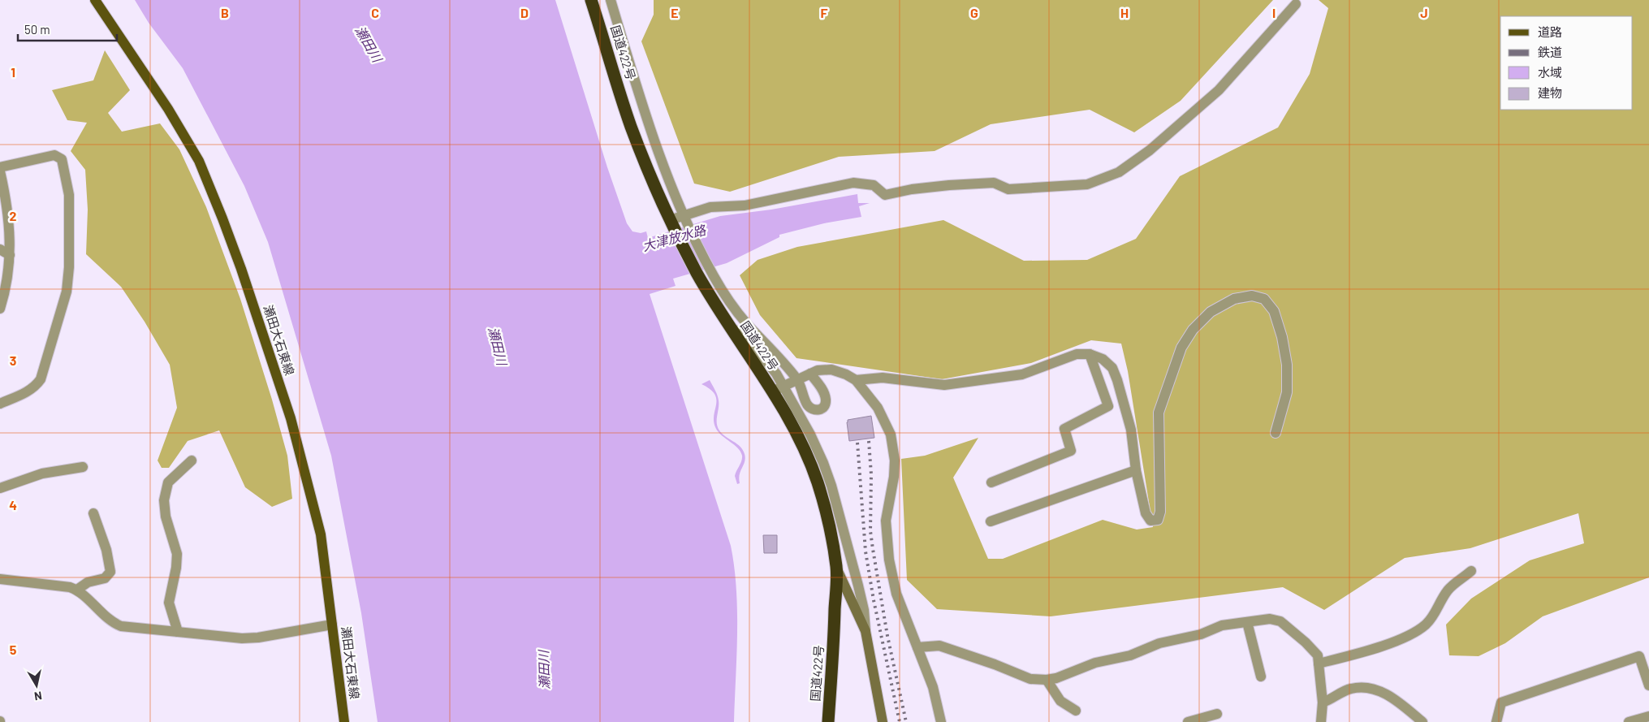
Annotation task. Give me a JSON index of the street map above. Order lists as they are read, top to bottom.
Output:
{
  "streets": {
    "highway": ["国道422号"],
    "main road": ["瀬田大石東線"]
  },
  "water": ["瀬田川", "大津放水路"],
  "legend": [
    "道路",
    "鉄道",
    "水域",
    "建物"
  ],
  "scale_bar": "50 m",
  "north": "bottom",
  "grid": {
    "columns": [
      "B",
      "C",
      "D",
      "E",
      "F",
      "G",
      "H",
      "I",
      "J"
    ],
    "rows": [
      "1",
      "2",
      "3",
      "4",
      "5"
    ]
  }
}
